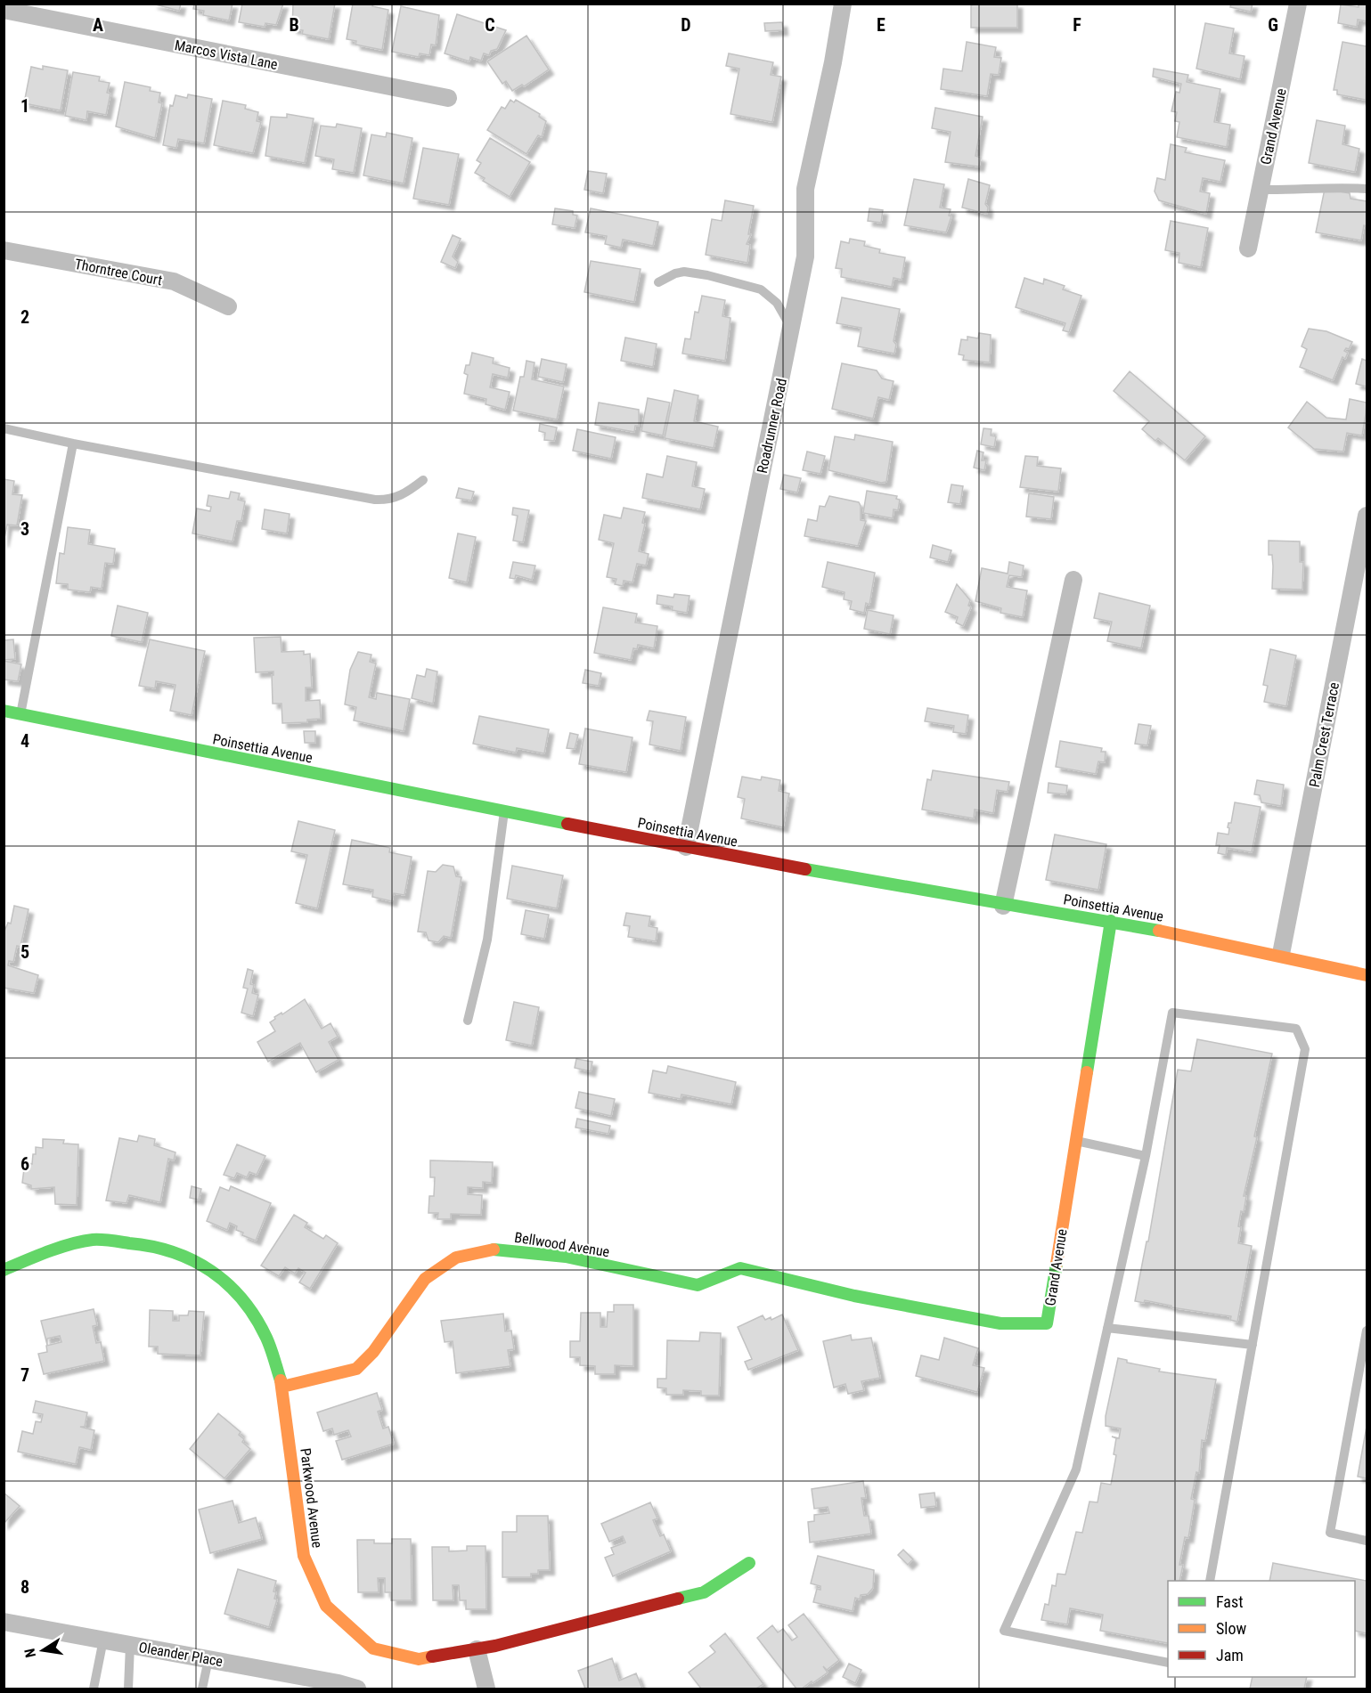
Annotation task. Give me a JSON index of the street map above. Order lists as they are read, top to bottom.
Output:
{
  "streets": {
    "street": [
      "Marcos Vista Lane",
      "Grand Avenue",
      "Thorntree Court",
      "Roadrunner Road",
      "Palm Crest Terrace",
      "Poinsettia Avenue",
      "Bellwood Avenue",
      "Parkwood Avenue",
      "Oleander Place"
    ]
  },
  "crossings": [
    ["Grand Avenue", "Poinsettia Avenue"],
    ["Grand Avenue", "Bellwood Avenue"],
    ["Roadrunner Road", "Poinsettia Avenue"],
    ["Palm Crest Terrace", "Poinsettia Avenue"],
    ["Bellwood Avenue", "Parkwood Avenue"]
  ],
  "legend": ["Fast", "Slow", "Jam"],
  "north": "left",
  "grid": {
    "columns": [
      "A",
      "B",
      "C",
      "D",
      "E",
      "F",
      "G"
    ],
    "rows": [
      "1",
      "2",
      "3",
      "4",
      "5",
      "6",
      "7",
      "8"
    ]
  }
}
